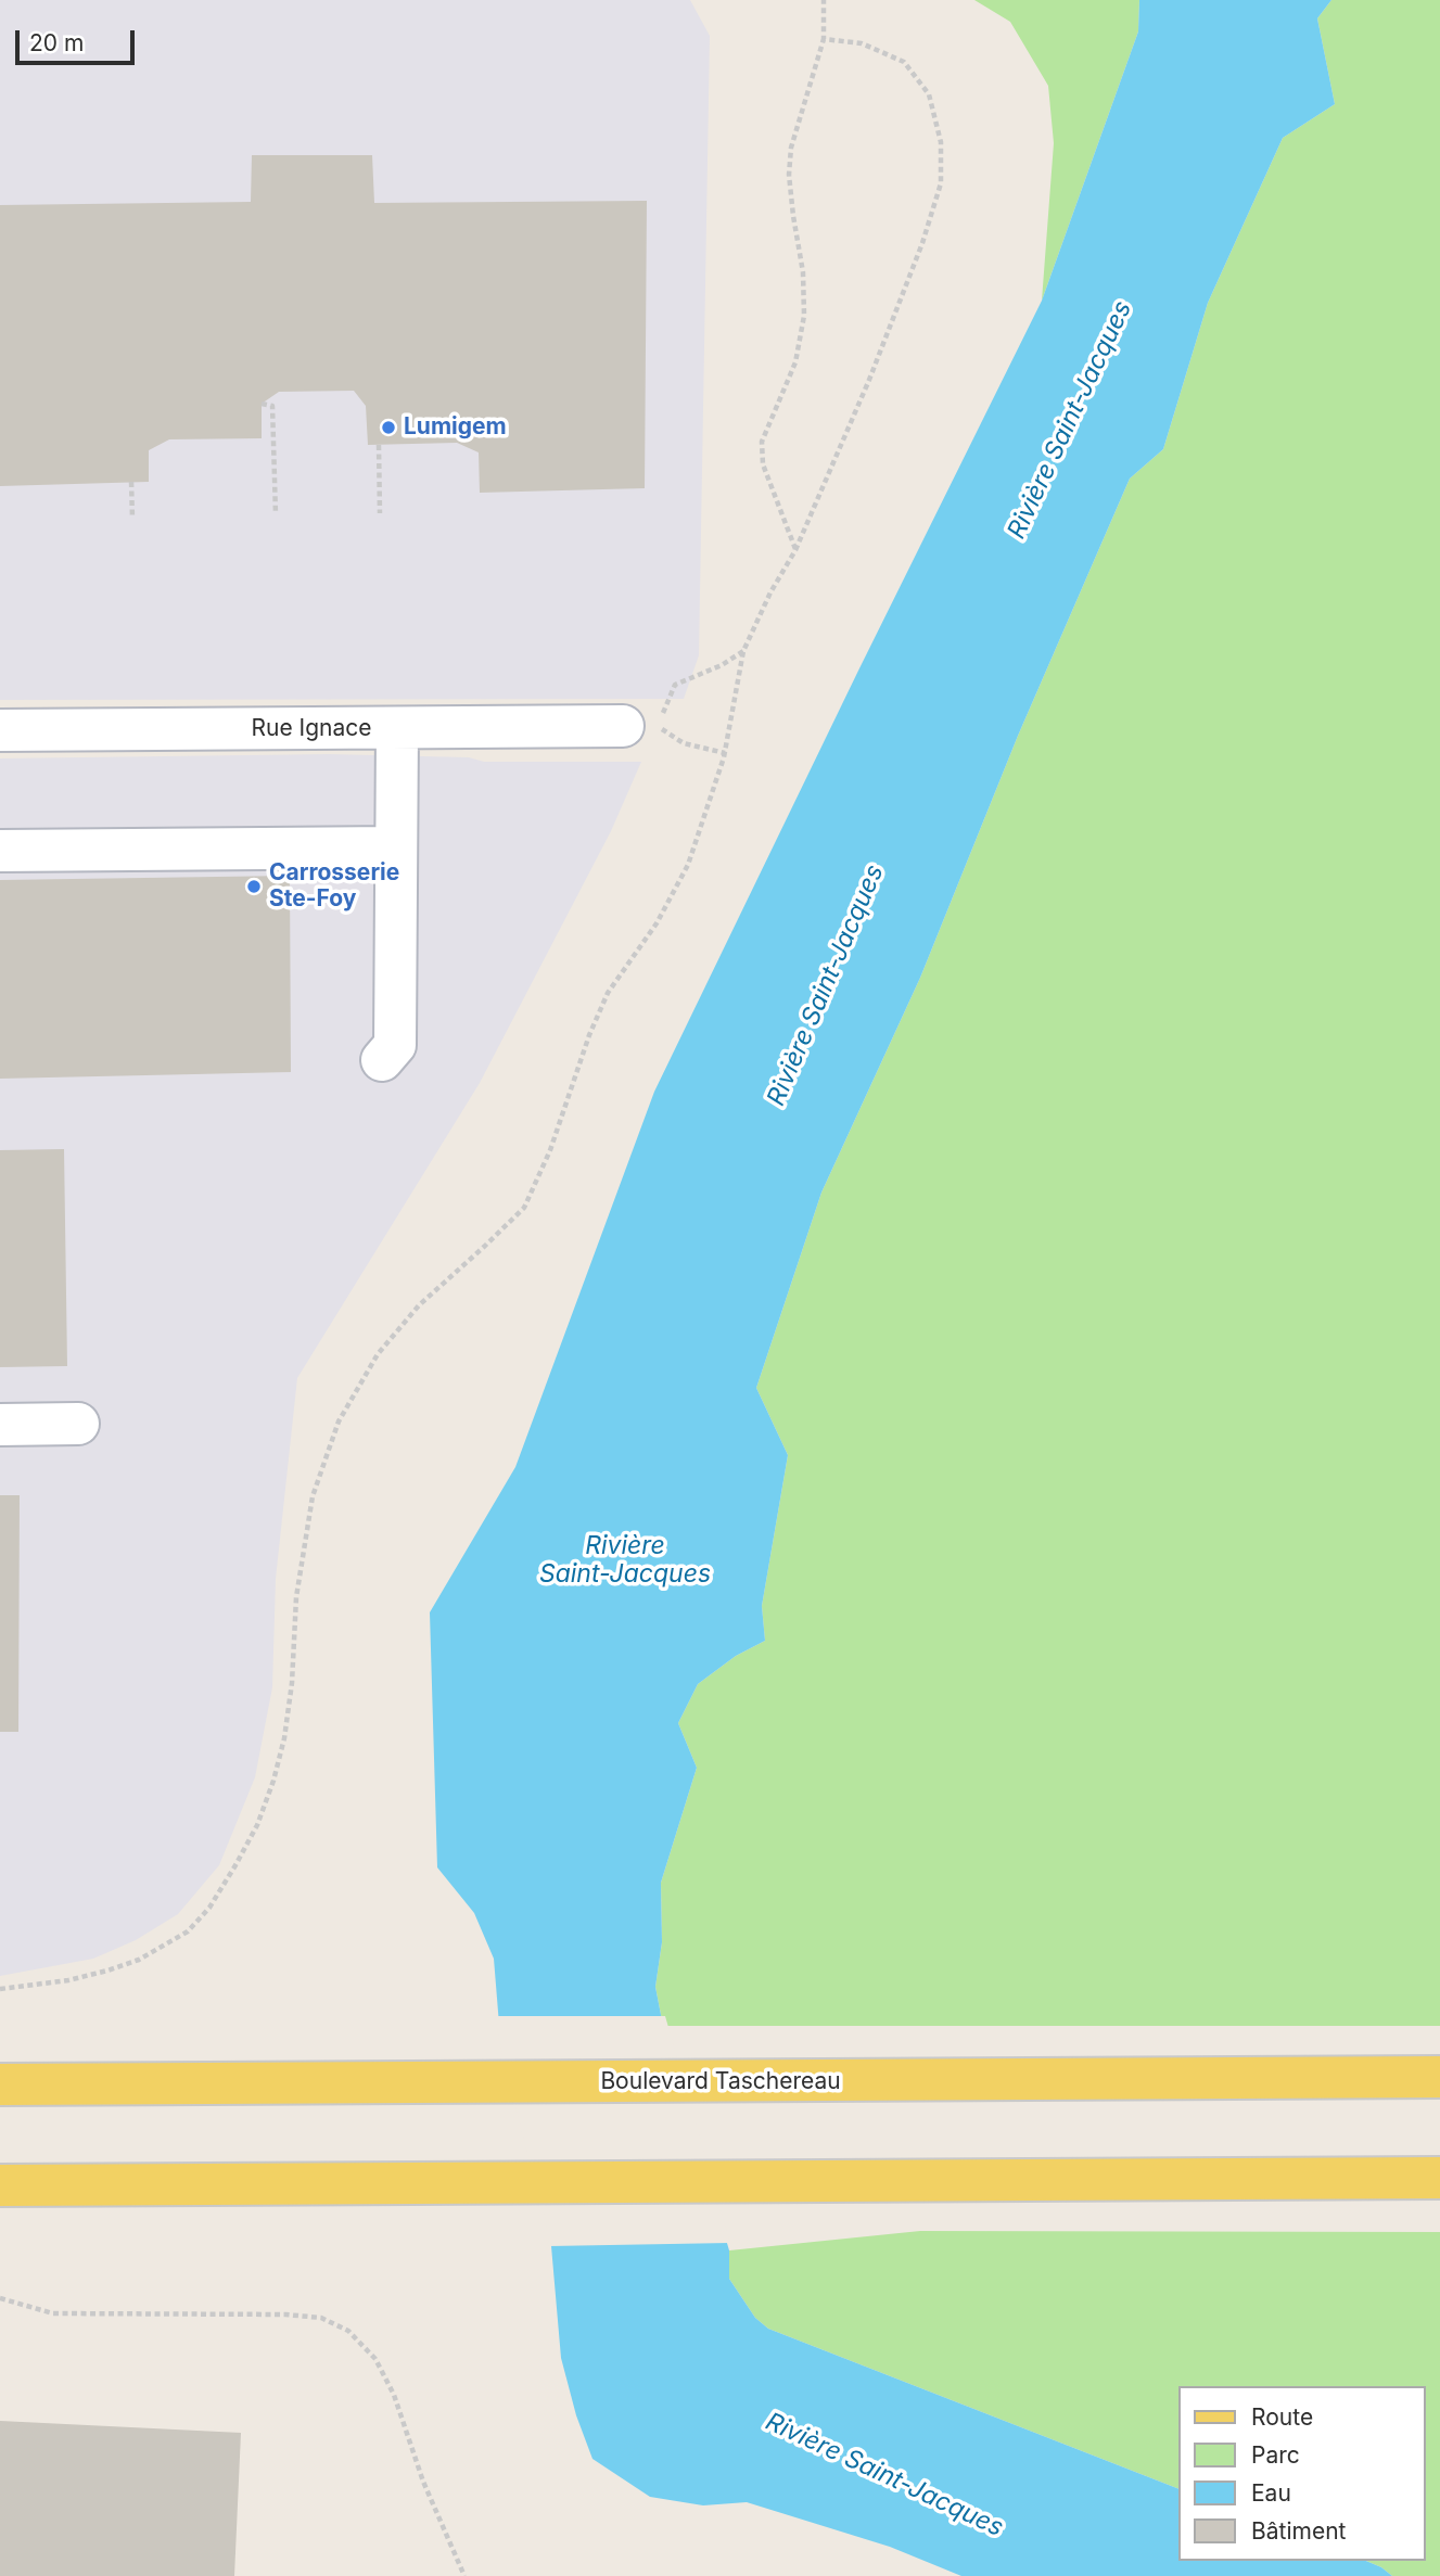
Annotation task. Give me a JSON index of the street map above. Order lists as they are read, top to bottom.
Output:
{
  "streets": {
    "main road": ["Boulevard Taschereau"],
    "street": ["Rue Ignace"]
  },
  "water": ["Rivière Saint-Jacques"],
  "places": ["Lumigem", "Carrosserie Ste-Foy"],
  "legend": [
    "Route",
    "Parc",
    "Eau",
    "Bâtiment"
  ],
  "scale_bar": "20 m"
}
